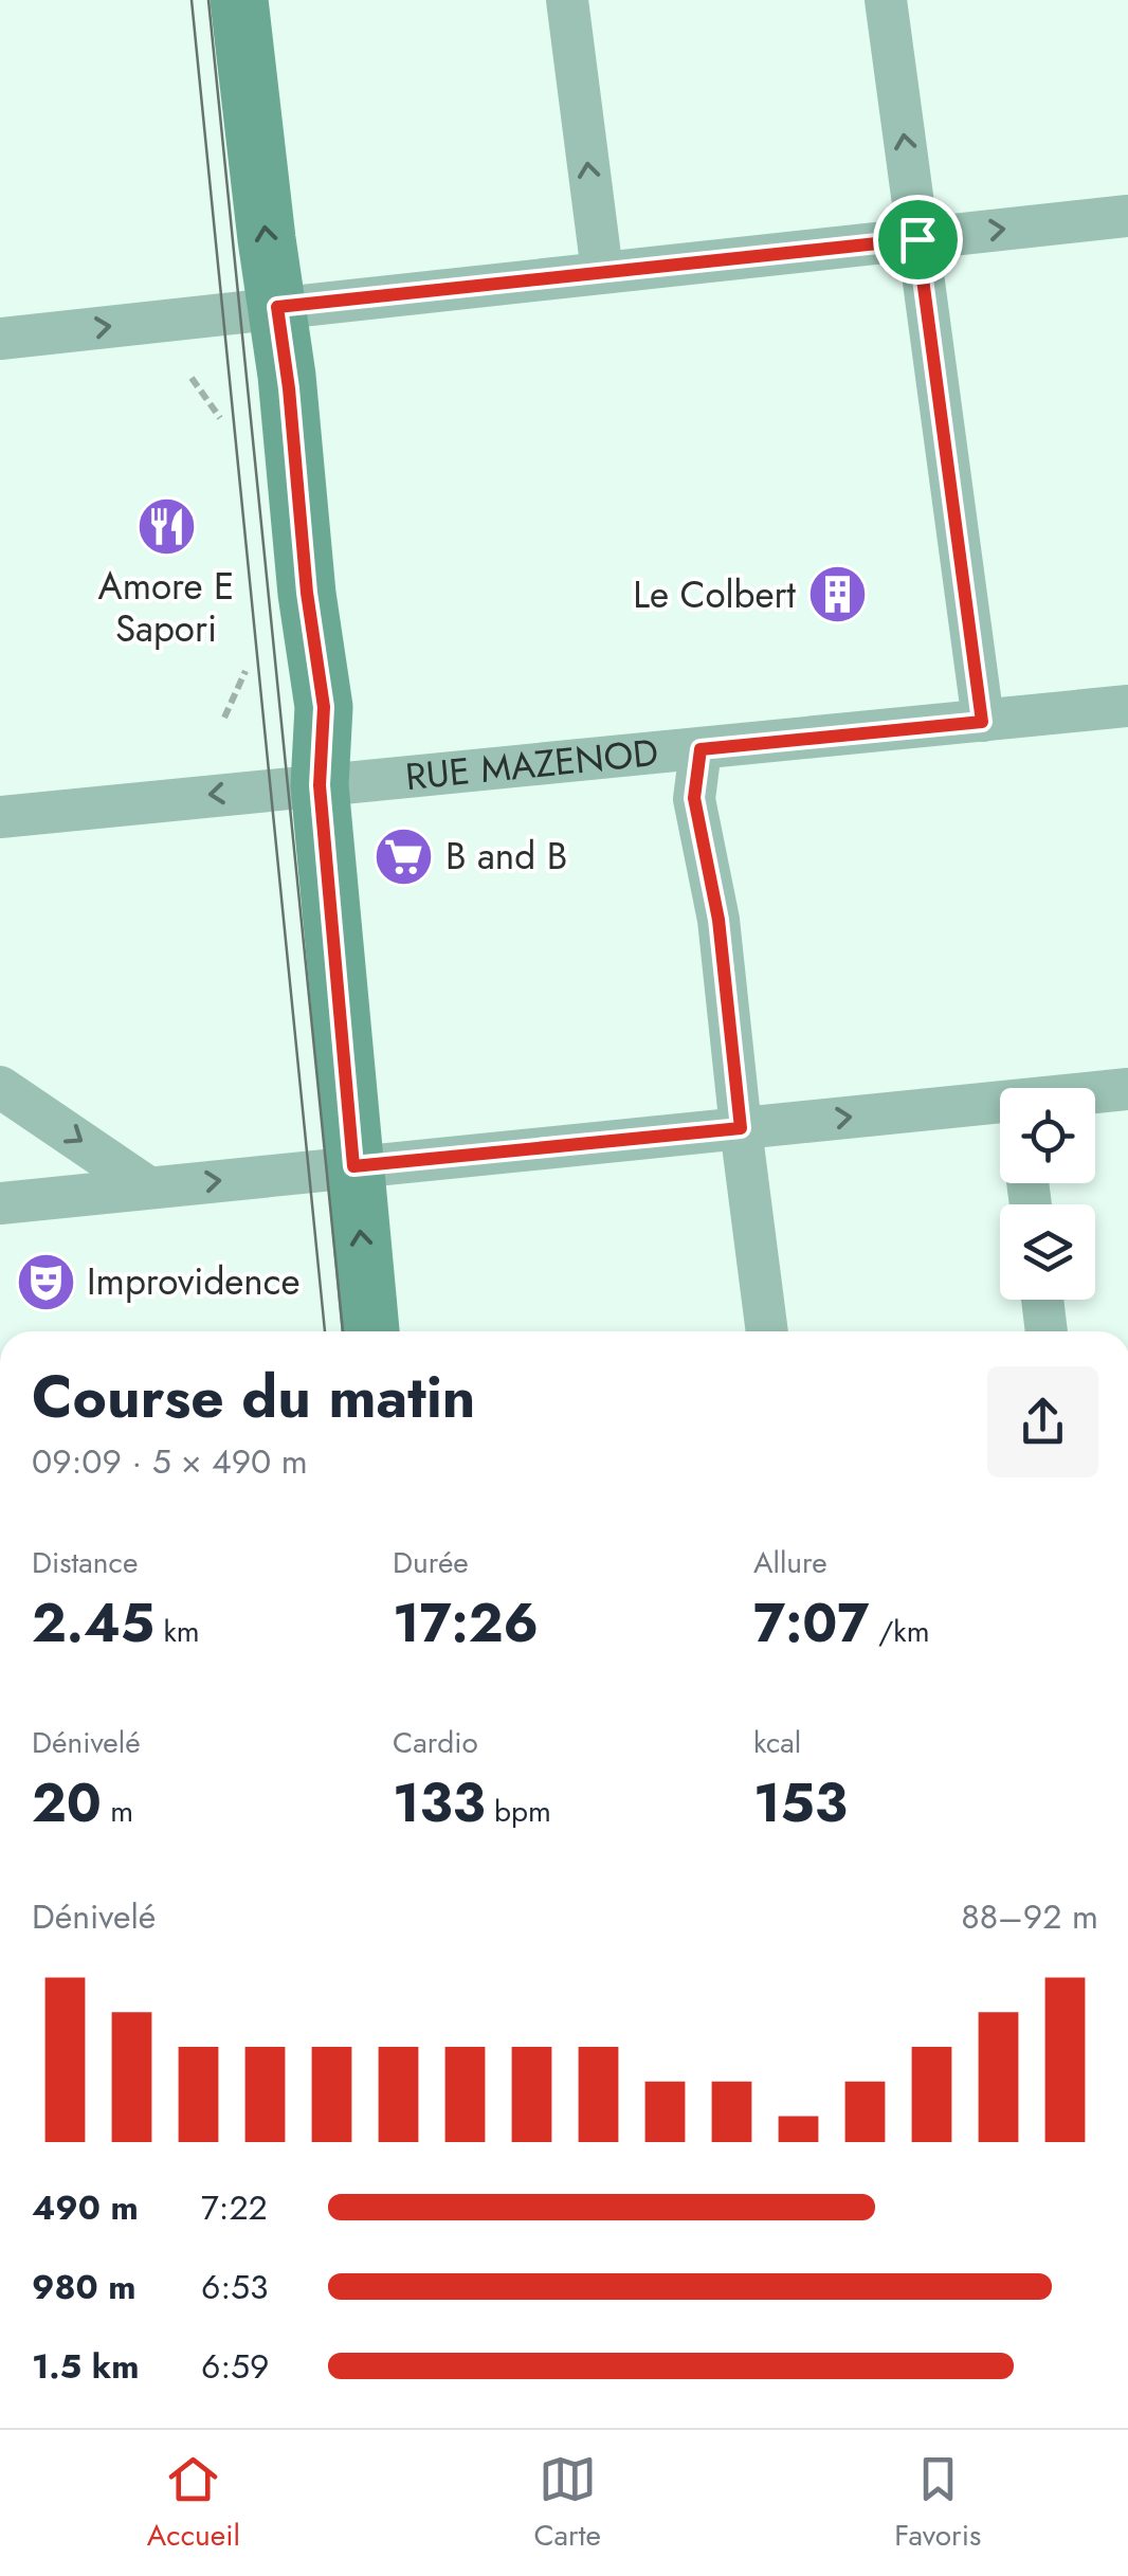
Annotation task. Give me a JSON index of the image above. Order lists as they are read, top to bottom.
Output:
{
  "streets": {
    "street": ["RUE MAZENOD"]
  },
  "places": {
    "restaurant": ["Amore E Sapori"],
    "building": ["Le Colbert"],
    "supermarket": ["B and B"],
    "theatre": ["Improvidence"]
  },
  "page": {
    "heading": ["Course du matin", "09:09 · 5 × 490 m"],
    "stats": [
      ["Distance", "2.45 km"],
      ["Durée", "17:26"],
      ["Allure", "7:07 /km"],
      ["Dénivelé", "20 m"],
      ["Cardio", "133 bpm"],
      ["kcal", "153"]
    ],
    "chart": ["Dénivelé", "88–92 m"],
    "list": [
      {
        "name": "490 m",
        "note": "7:22"
      },
      {
        "name": "980 m",
        "note": "6:53"
      },
      {
        "name": "1.5 km",
        "note": "6:59"
      }
    ],
    "tabs": ["Accueil", "Carte", "Favoris"]
  }
}
